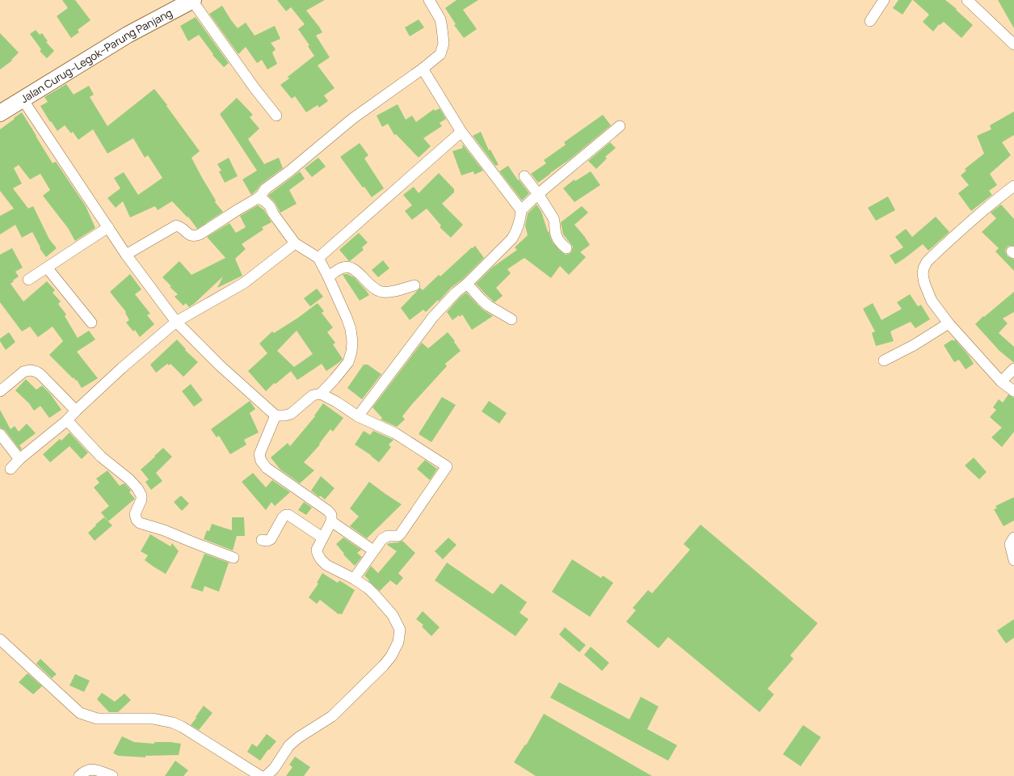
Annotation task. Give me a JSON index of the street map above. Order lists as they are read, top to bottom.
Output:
{
  "streets": {
    "main road": ["Jalan Curug–Legok–Parung Panjang"]
  }
}
